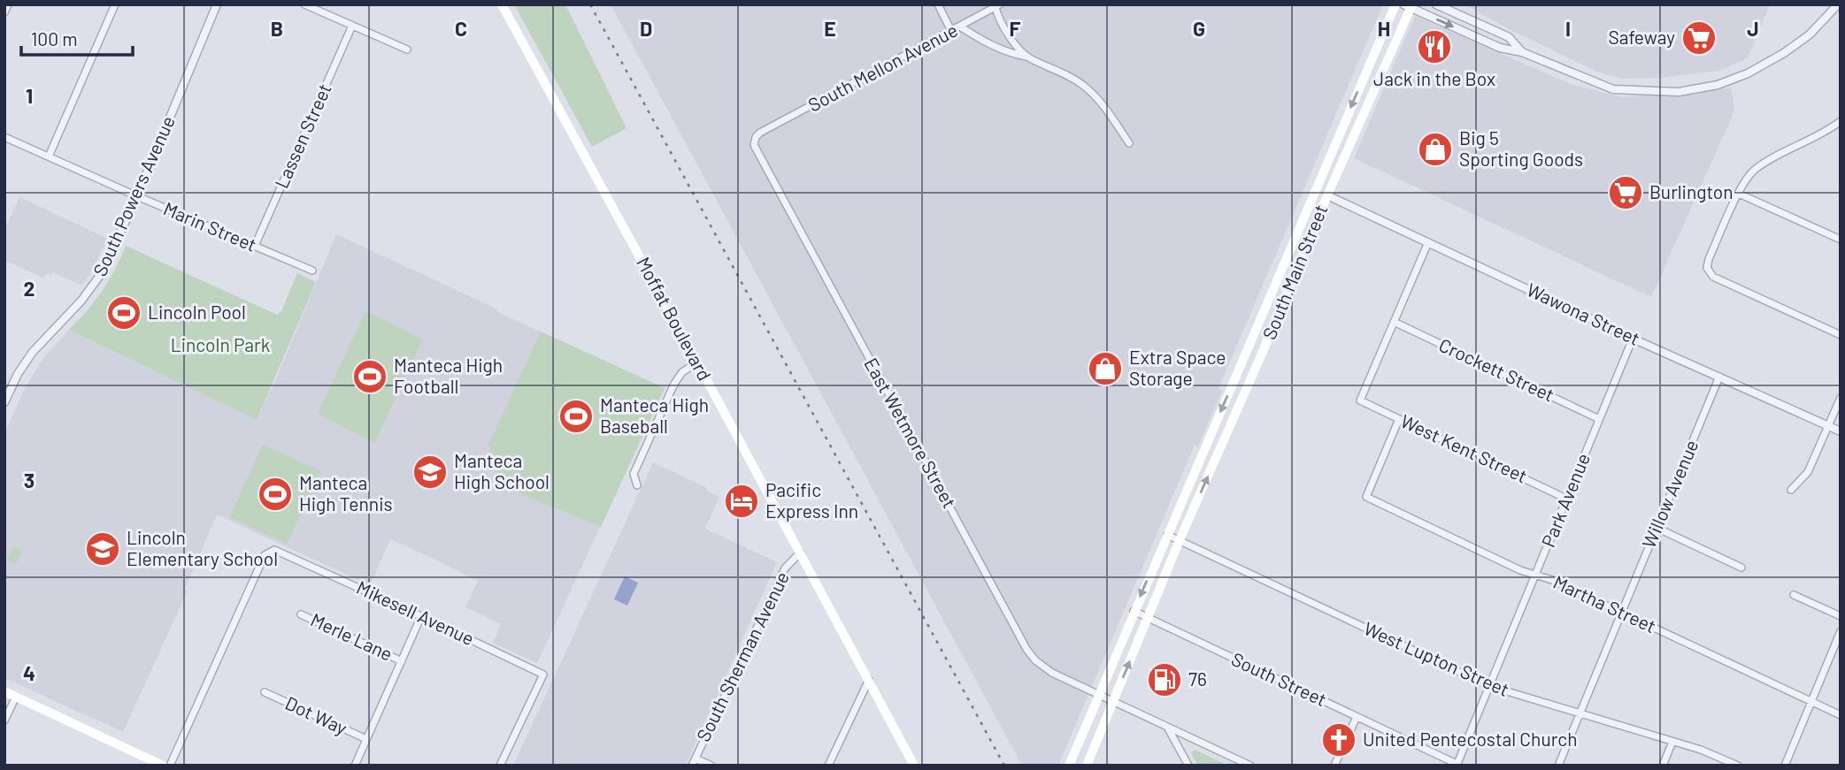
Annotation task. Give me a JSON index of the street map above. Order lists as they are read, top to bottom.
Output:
{
  "streets": {
    "main road": ["South Main Street", "Moffat Boulevard"],
    "street": [
      "South Mellon Avenue",
      "Lassen Street",
      "South Powers Avenue",
      "Marin Street",
      "Wawona Street",
      "Crockett Street",
      "East Wetmore Street",
      "West Kent Street",
      "Willow Avenue",
      "Park Avenue",
      "Martha Street",
      "Mikesell Avenue",
      "Merle Lane",
      "South Sherman Avenue",
      "West Lupton Street",
      "South Street",
      "Dot Way"
    ]
  },
  "crossings": [
    ["South Mellon Avenue", "East Wetmore Street"],
    ["Lassen Street", "Marin Street"],
    ["South Powers Avenue", "Marin Street"],
    ["South Main Street", "Wawona Street"],
    ["South Main Street", "East Wetmore Street"],
    ["South Main Street", "West Lupton Street"],
    ["South Main Street", "South Street"],
    ["Wawona Street", "Willow Avenue"],
    ["Wawona Street", "Park Avenue"],
    ["Moffat Boulevard", "South Sherman Avenue"],
    ["Crockett Street", "West Kent Street"],
    ["Crockett Street", "Park Avenue"],
    ["West Kent Street", "Park Avenue"],
    ["West Kent Street", "Martha Street"],
    ["Willow Avenue", "Martha Street"],
    ["Willow Avenue", "West Lupton Street"],
    ["Park Avenue", "Martha Street"],
    ["Park Avenue", "West Lupton Street"],
    ["Park Avenue", "South Street"]
  ],
  "parks": ["Lincoln Park"],
  "places": {
    "supermarket": ["Safeway", "Burlington"],
    "restaurant": ["Jack in the Box"],
    "shop": ["Big 5 Sporting Goods", "Extra Space Storage"],
    "sports": [
      "Lincoln Pool",
      "Manteca High Football",
      "Manteca High Baseball",
      "Manteca High Tennis"
    ],
    "school or university": ["Manteca High School", "Lincoln Elementary School"],
    "hotel": ["Pacific Express Inn"],
    "fuel station": ["76"],
    "church": ["United Pentecostal Church"]
  },
  "scale_bar": "100 m",
  "grid": {
    "columns": [
      "B",
      "C",
      "D",
      "E",
      "F",
      "G",
      "H",
      "I",
      "J"
    ],
    "rows": [
      "1",
      "2",
      "3",
      "4"
    ]
  }
}
